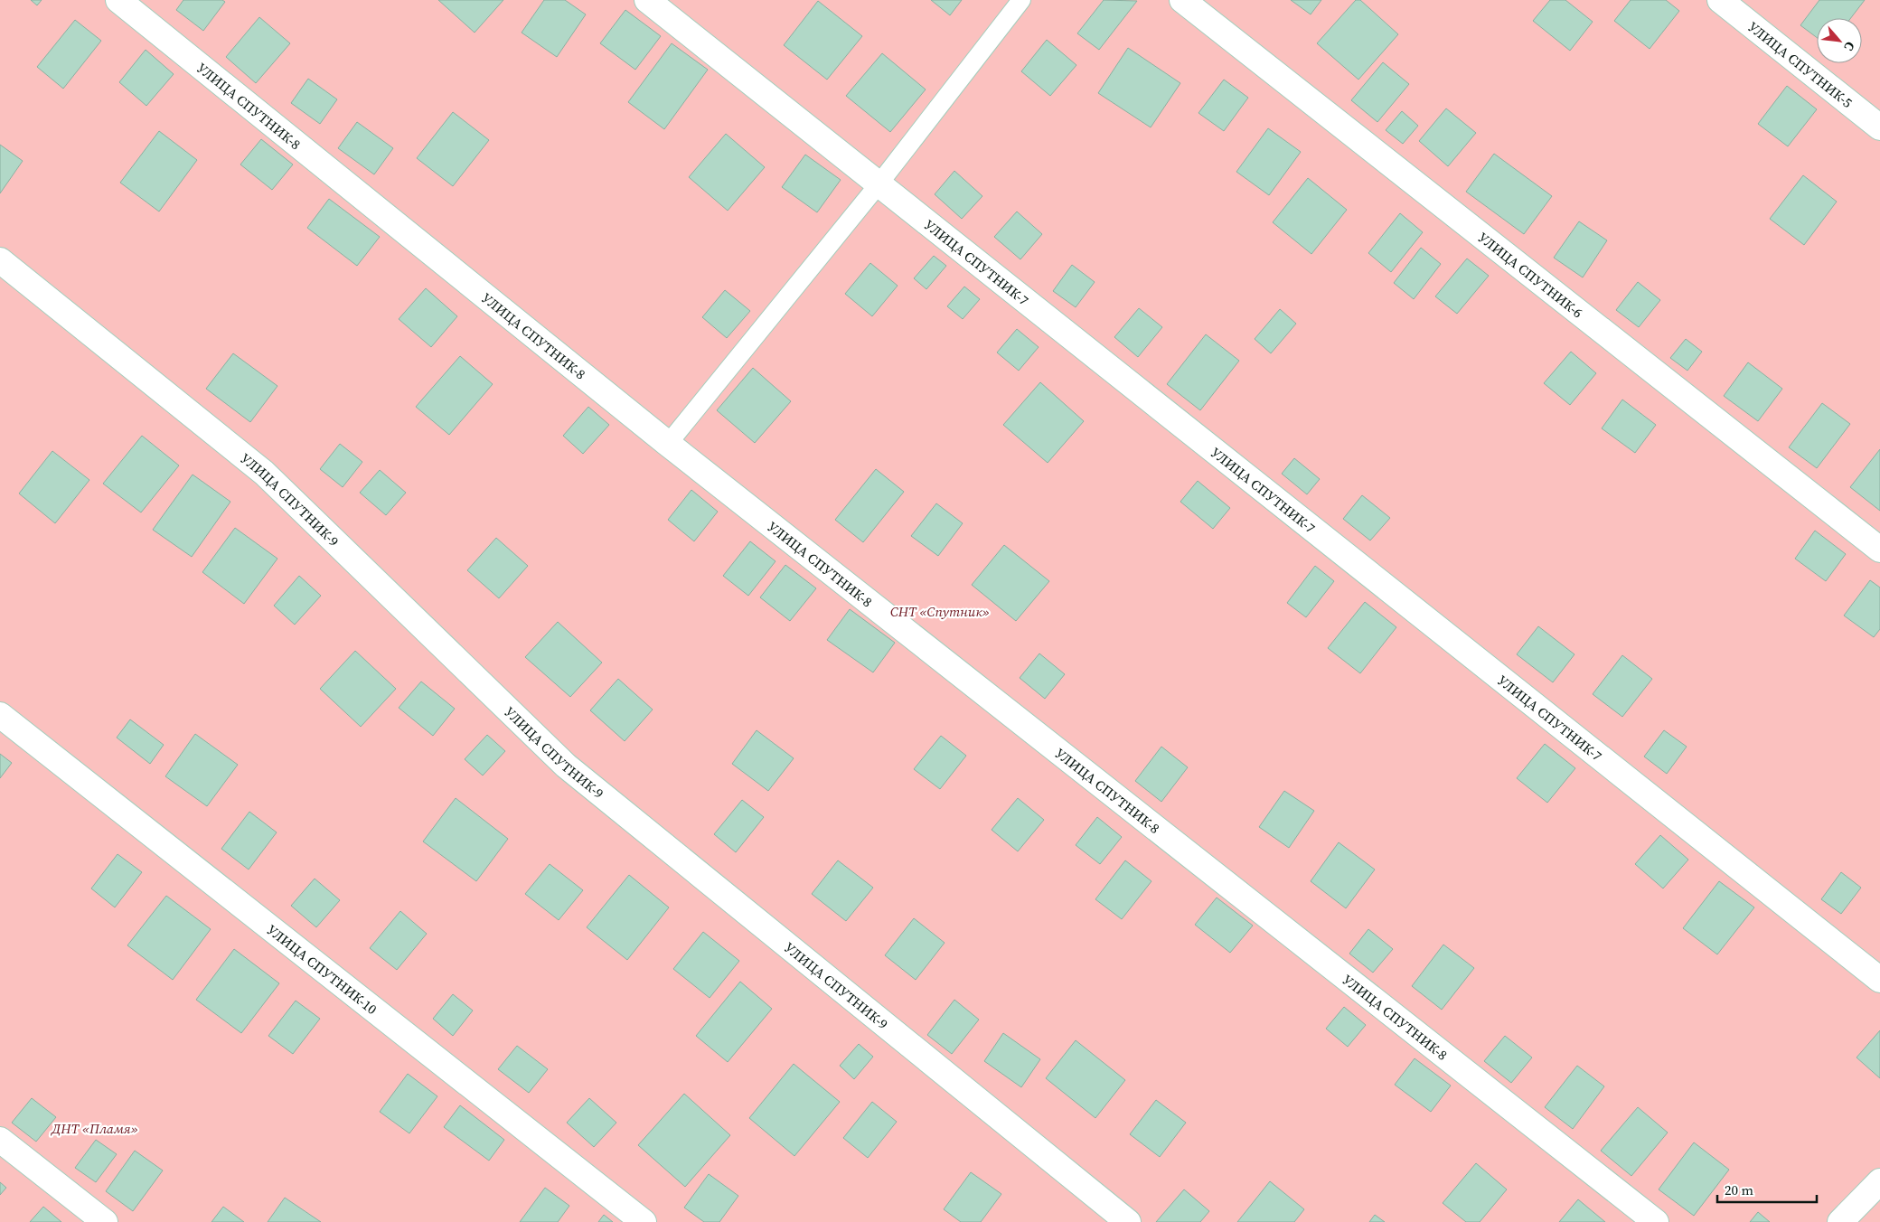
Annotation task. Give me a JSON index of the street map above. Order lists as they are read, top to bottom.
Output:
{
  "streets": {
    "street": [
      "УЛИЦА СПУТНИК-5",
      "УЛИЦА СПУТНИК-8",
      "УЛИЦА СПУТНИК-7",
      "УЛИЦА СПУТНИК-6",
      "УЛИЦА СПУТНИК-9",
      "УЛИЦА СПУТНИК-10"
    ]
  },
  "parks": ["СНТ «Спутник»", "ДНТ «Пламя»"],
  "scale_bar": "20 m",
  "north": "bottom right"
}
